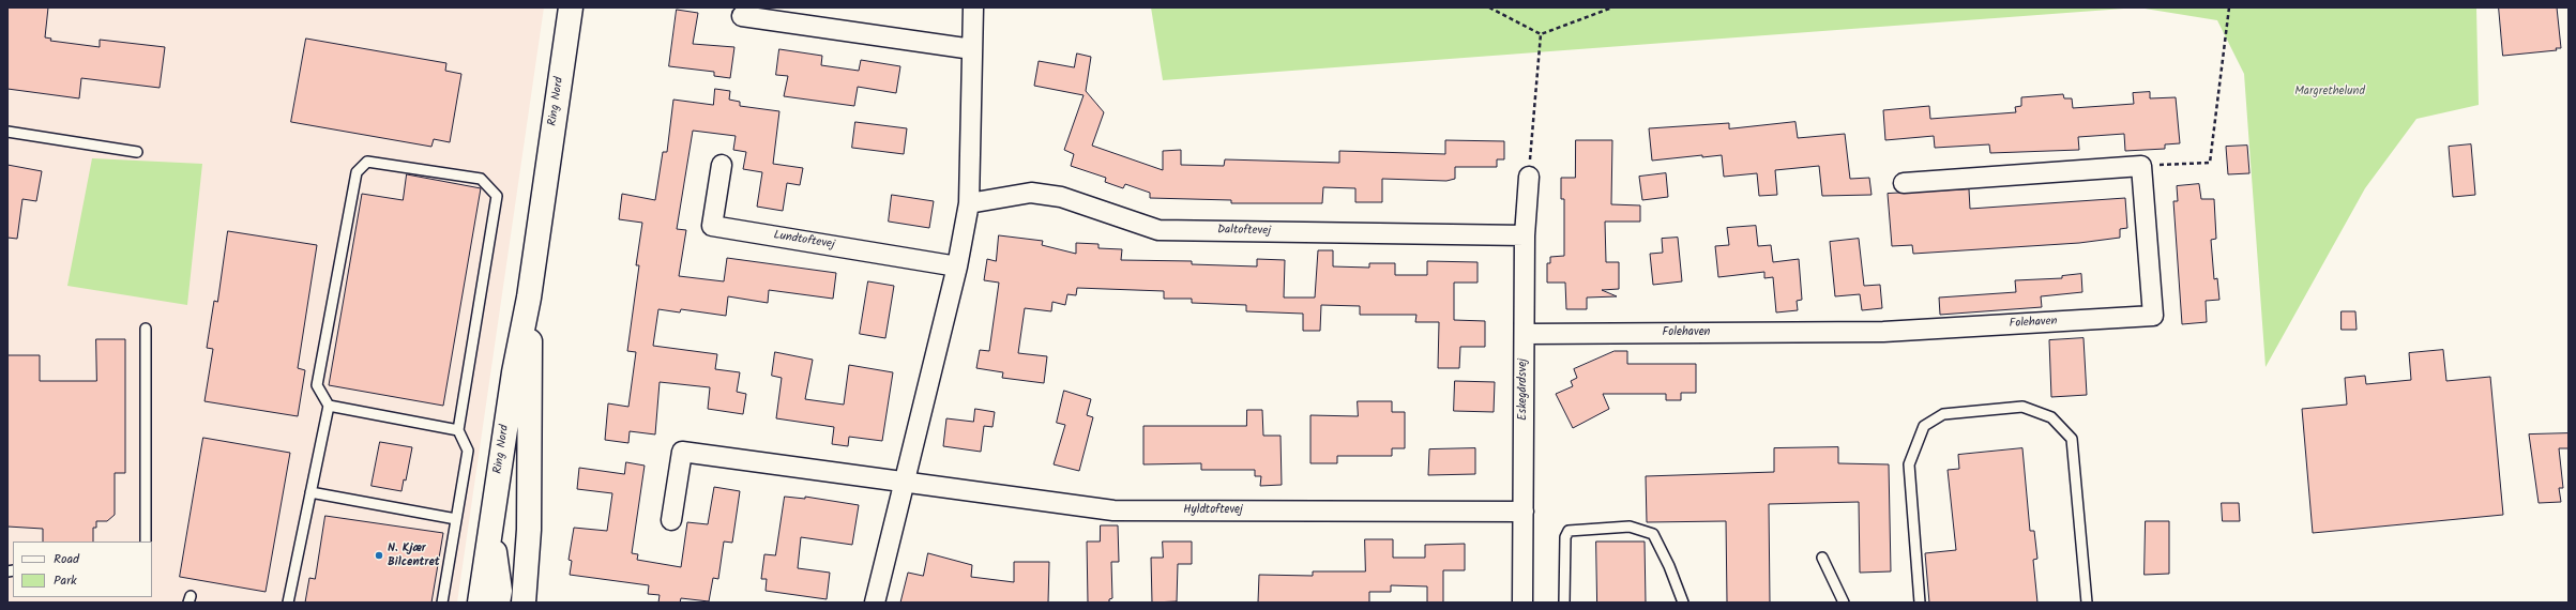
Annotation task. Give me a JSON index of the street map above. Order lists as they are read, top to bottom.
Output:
{
  "streets": {
    "main road": ["Ring Nord"],
    "street": [
      "Daltoftevej",
      "Lundtoftevej",
      "Folehaven",
      "Eskegårdsvej",
      "Hyldtoftevej"
    ]
  },
  "crossings": [
    ["Daltoftevej", "Eskegårdsvej"],
    ["Folehaven", "Eskegårdsvej"],
    ["Eskegårdsvej", "Hyldtoftevej"]
  ],
  "parks": ["Margrethelund"],
  "places": ["N. Kjær Bilcentret"],
  "legend": ["Road", "Park"]
}
